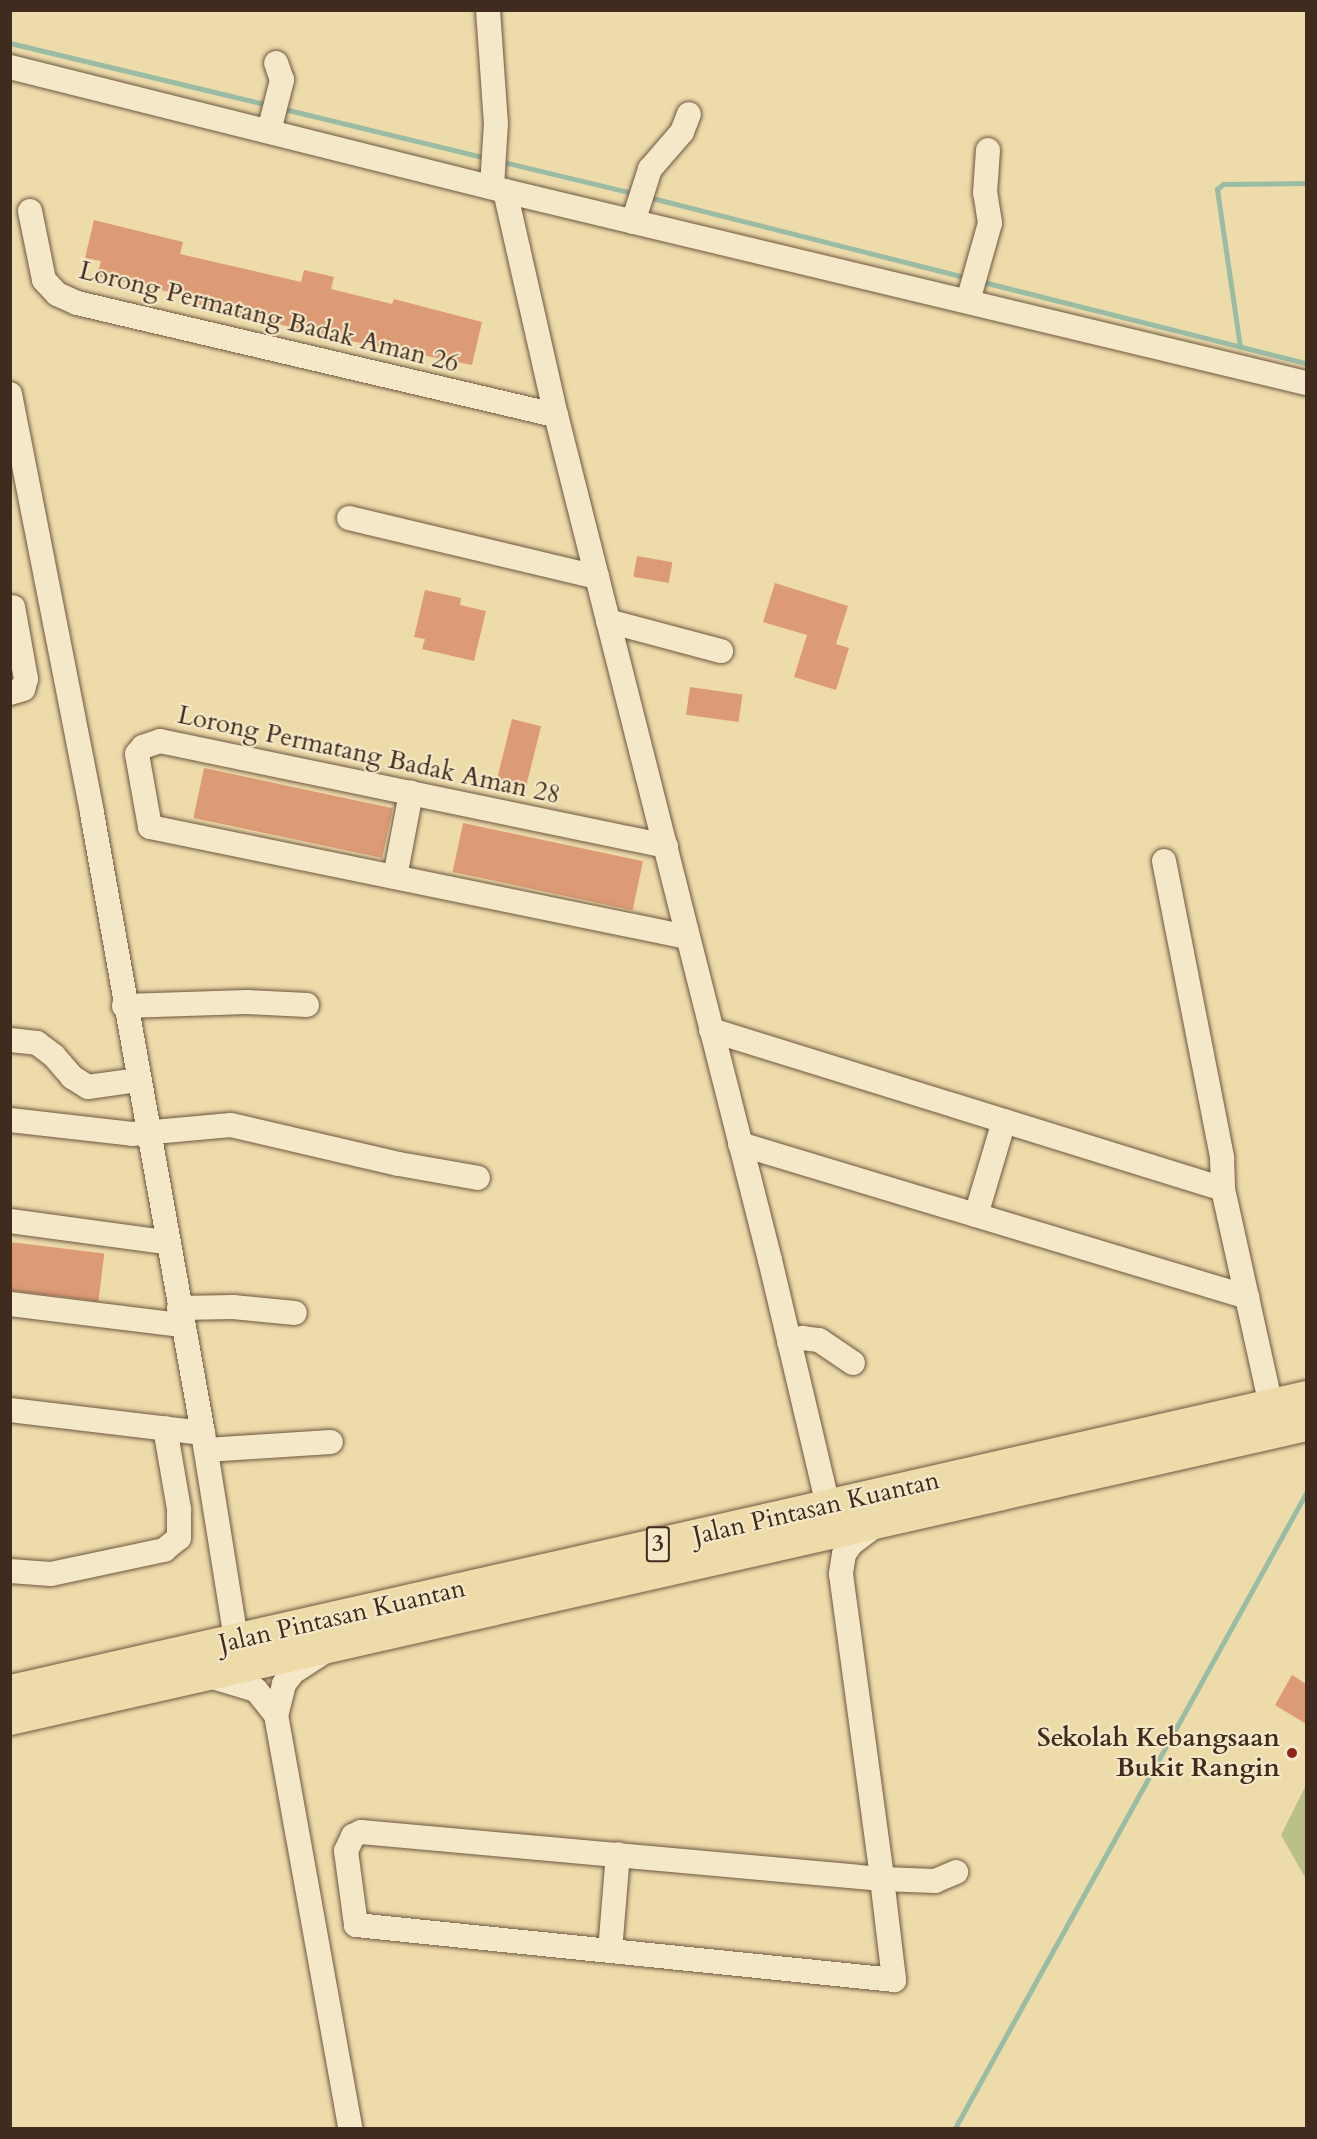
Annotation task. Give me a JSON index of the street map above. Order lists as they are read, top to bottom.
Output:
{
  "streets": {
    "highway": ["Jalan Pintasan Kuantan", "3"],
    "street": ["Lorong Permatang Badak Aman 26", "Lorong Permatang Badak Aman 28"]
  },
  "places": ["Sekolah Kebangsaan Bukit Rangin"]
}
